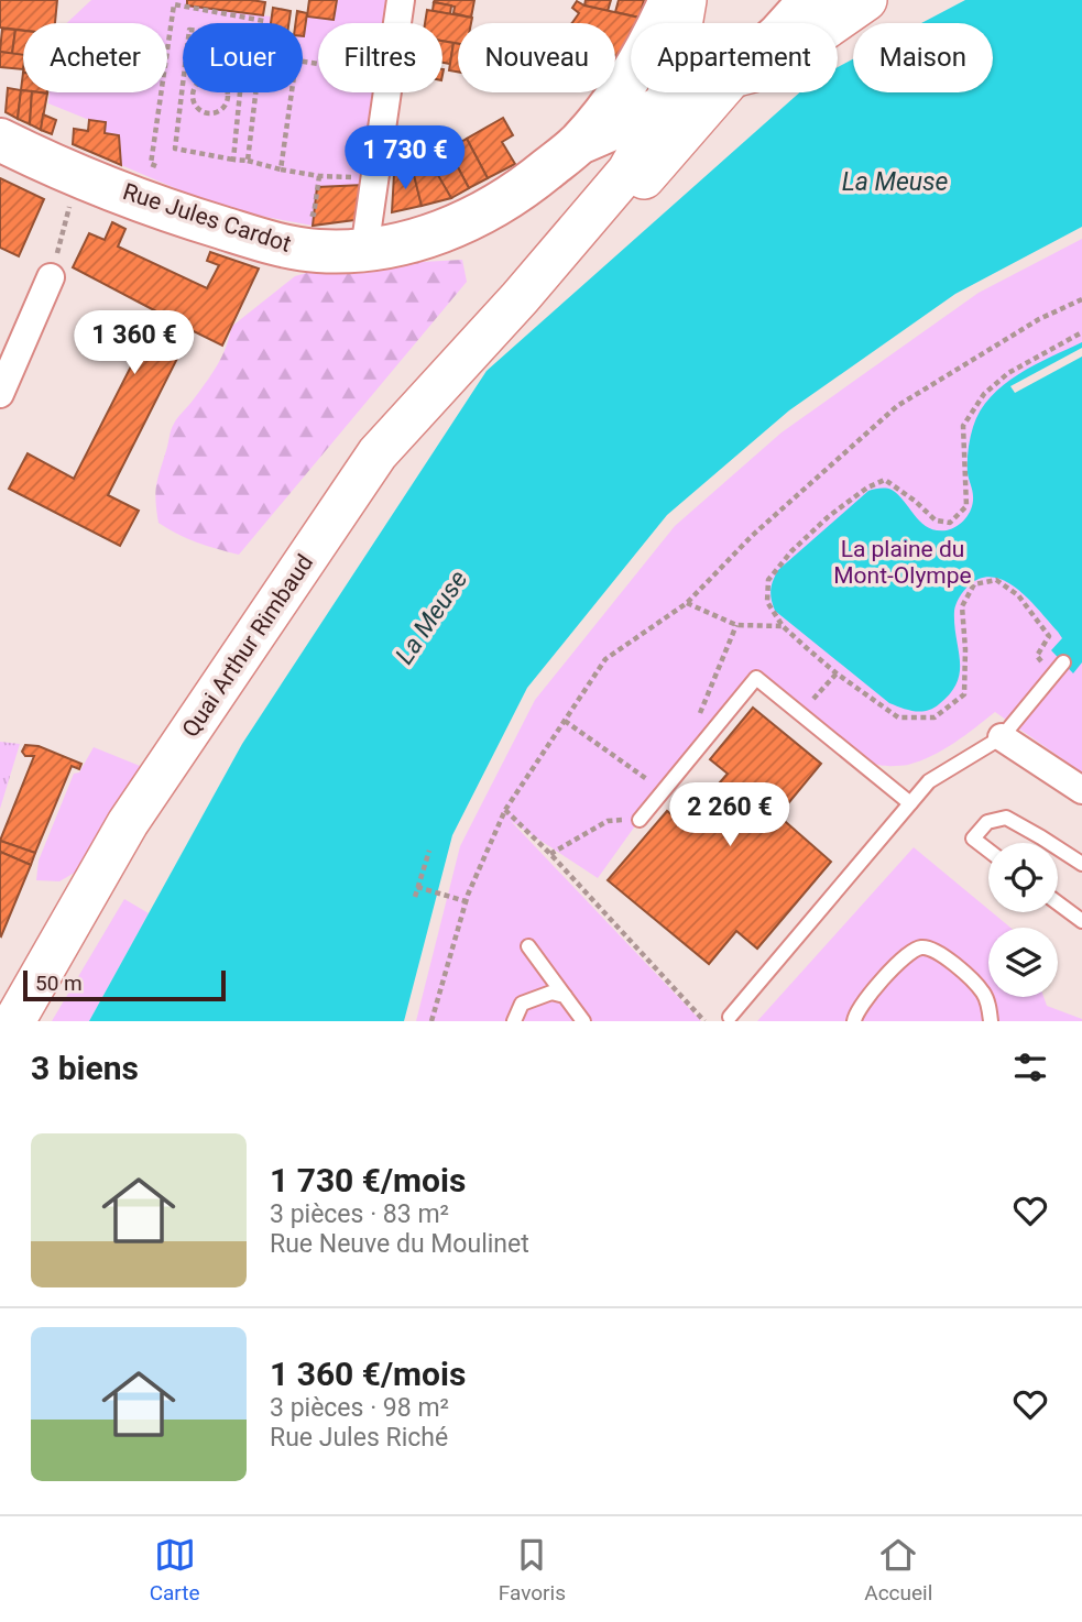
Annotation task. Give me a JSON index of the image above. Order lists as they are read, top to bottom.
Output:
{
  "streets": {
    "main road": ["Rue Jules Cardot", "Quai Arthur Rimbaud"]
  },
  "crossings": [
    ["Rue Jules Cardot", "Quai Arthur Rimbaud"]
  ],
  "water": ["La Meuse"],
  "parks": ["La plaine du Mont-Olympe"],
  "scale_bar": "50 m",
  "page": {
    "chip": [
      "Acheter",
      "Louer",
      "Filtres",
      "Nouveau",
      "Appartement",
      "Maison"
    ],
    "price": ["1 730 €", "1 360 €", "2 260 €"],
    "scale": "50 m",
    "heading": "3 biens",
    "list": [
      {
        "name": "1 730 €/mois",
        "note": "3 pièces · 83 m² · Rue Neuve du Moulinet"
      },
      {
        "name": "1 360 €/mois",
        "note": "3 pièces · 98 m² · Rue Jules Riché"
      }
    ],
    "tabs": ["Carte", "Favoris", "Accueil"]
  }
}
